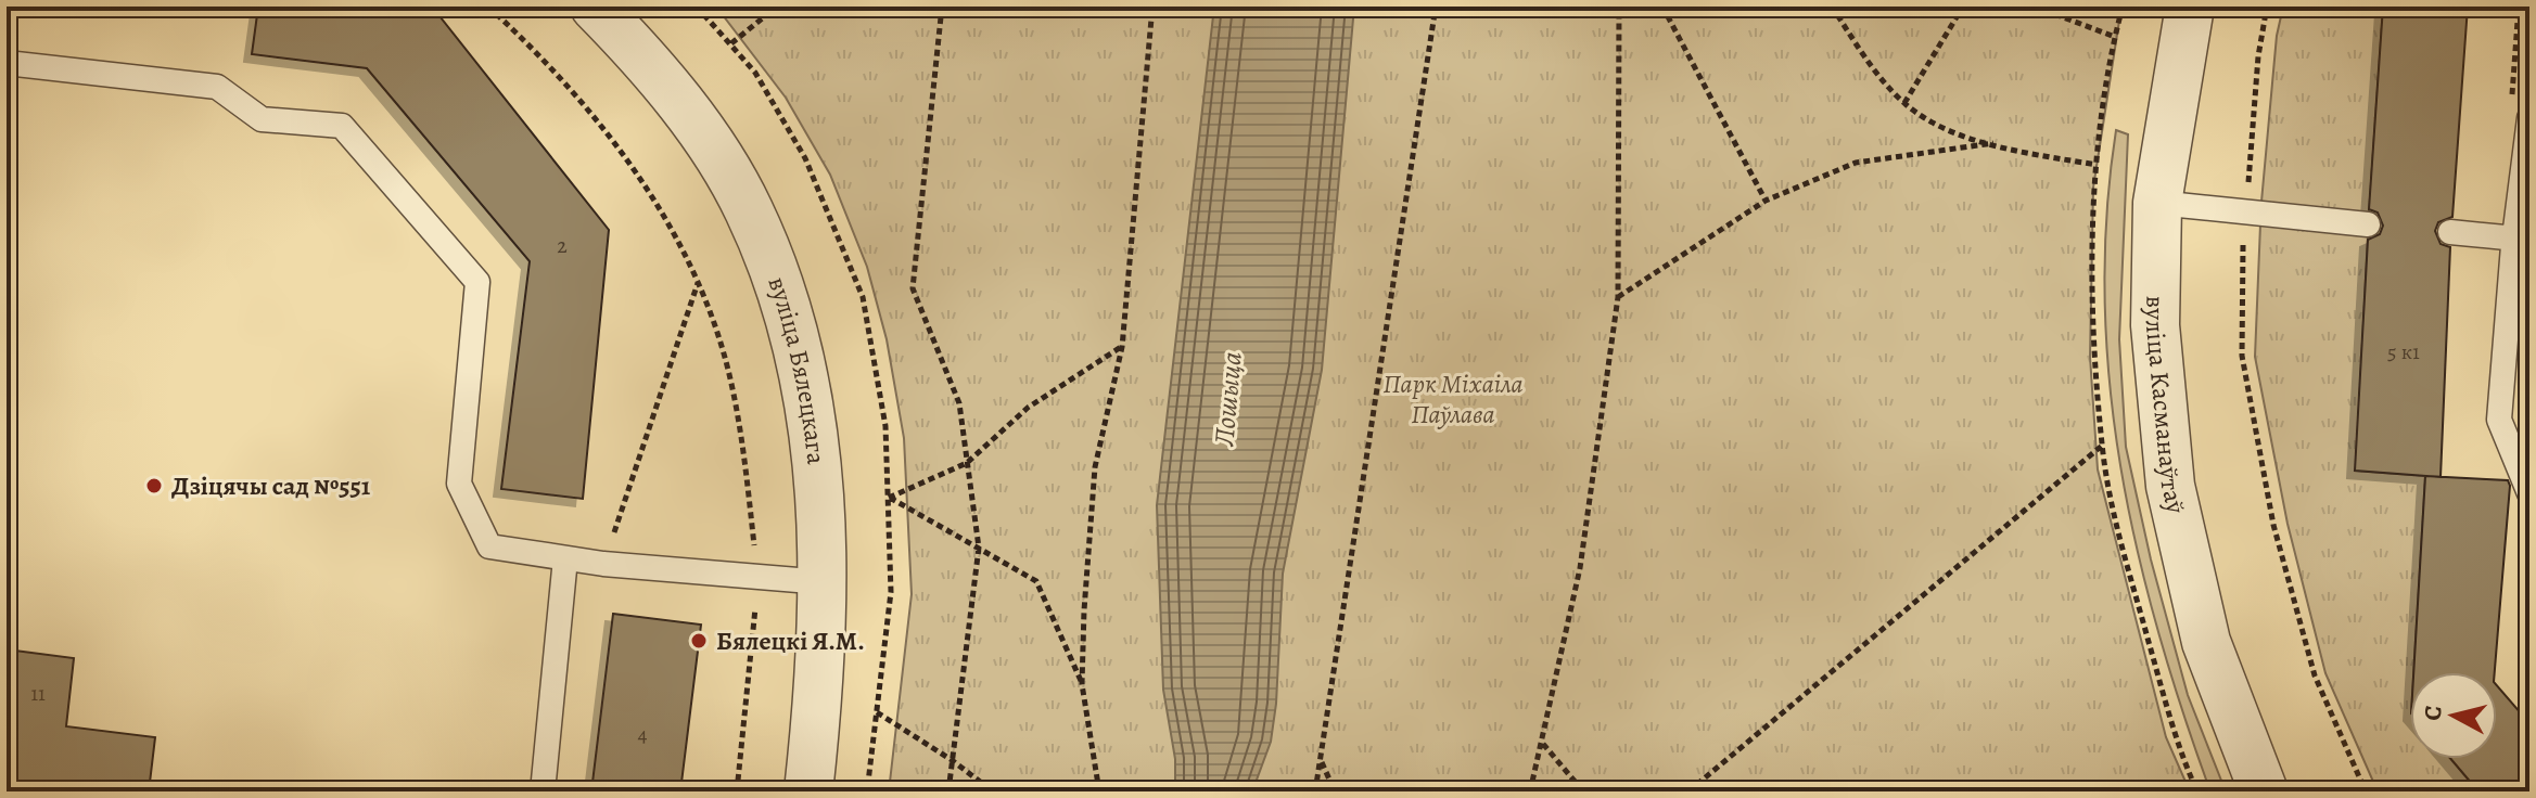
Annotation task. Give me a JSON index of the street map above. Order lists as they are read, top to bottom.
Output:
{
  "streets": {
    "street": ["вуліца Бялецкага", "вуліца Касманаўтаў"]
  },
  "water": ["Лошыца"],
  "parks": ["Парк Міхаіла Паўлава"],
  "places": ["Дзіцячы сад №551", "Бялецкі Я.М."],
  "house_numbers": [
    "2",
    "5 к1",
    "11",
    "4"
  ],
  "north": "left"
}
